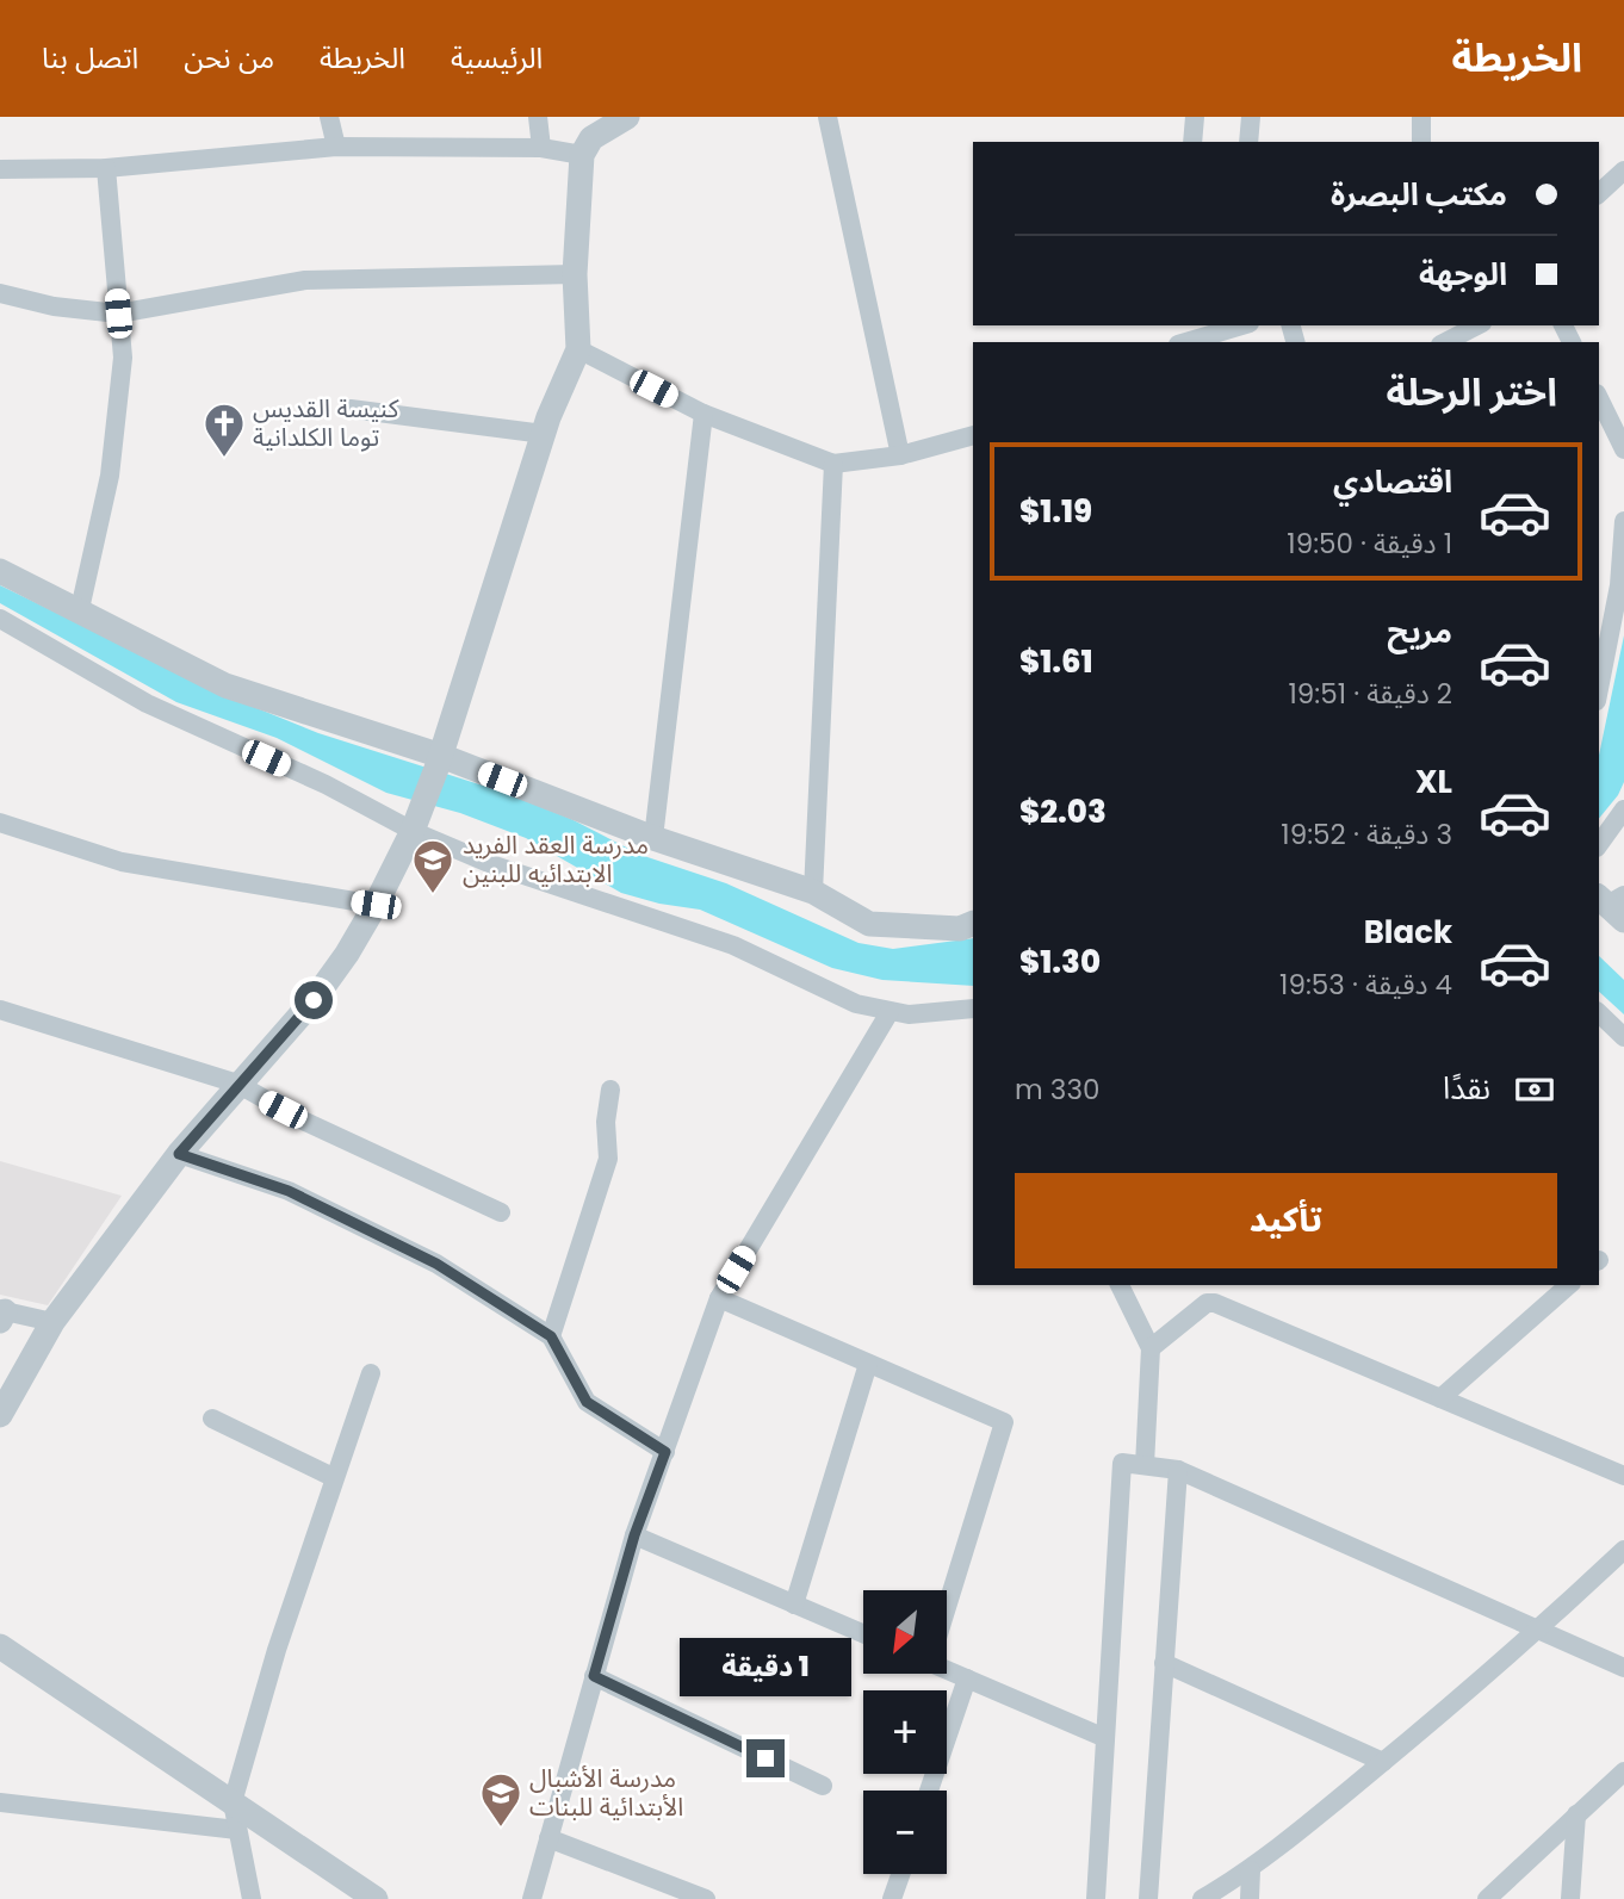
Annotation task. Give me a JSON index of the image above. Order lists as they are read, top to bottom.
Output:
{
  "places": {
    "church": ["كنيسة القديس توما الكلدانية"],
    "school or university": ["مدرسة العقد الفريد الابتدائيه للبنين", "مدرسة الأشبال الأبتدائية للبنات"]
  },
  "north": "bottom left",
  "page": {
    "header": "الخريطة",
    "nav": [
      "الرئيسية",
      "الخريطة",
      "من نحن",
      "اتصل بنا"
    ],
    "banner": ["مكتب البصرة", "الوجهة"],
    "heading": "اختر الرحلة",
    "list": [
      {
        "name": "اقتصادي",
        "note": "1 دقيقة · 19:50",
        "value": "$1.19"
      },
      {
        "name": "مريح",
        "note": "2 دقيقة · 19:51",
        "value": "$1.61"
      },
      {
        "name": "XL",
        "note": "3 دقيقة · 19:52",
        "value": "$2.03"
      },
      {
        "name": "Black",
        "note": "4 دقيقة · 19:53",
        "value": "$1.30"
      }
    ],
    "pay": ["نقدًا", "330 m"],
    "buttons": "تأكيد",
    "map_buttons": ["+", "−"],
    "bubble": "1 دقيقة"
  }
}
